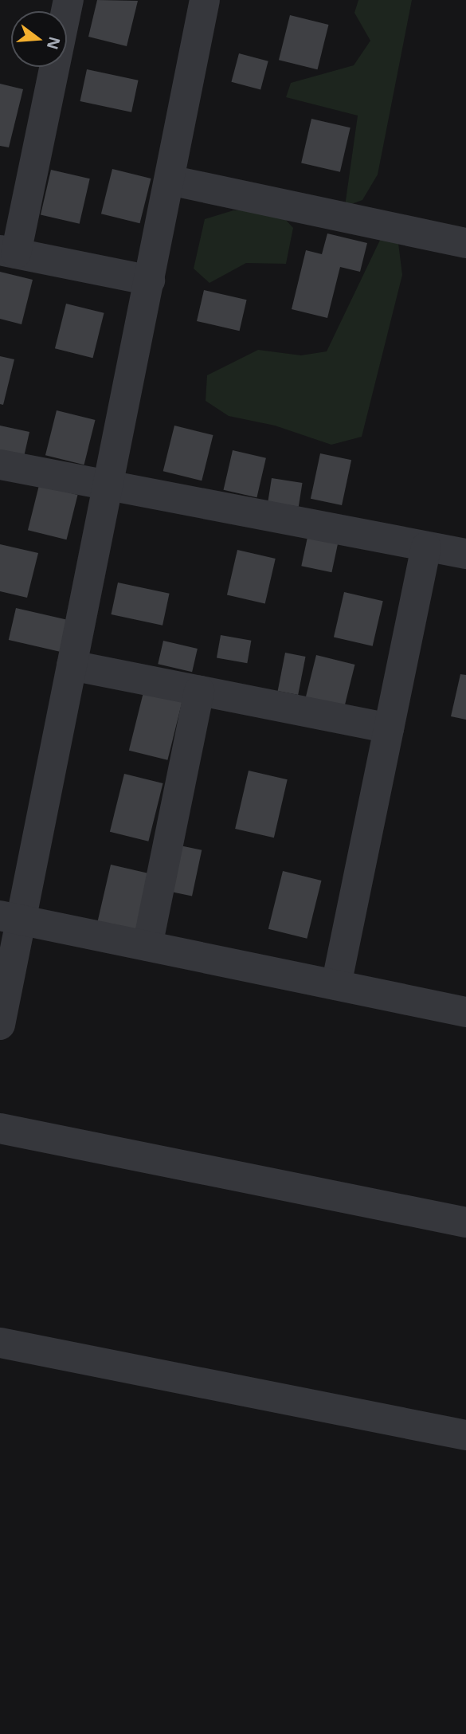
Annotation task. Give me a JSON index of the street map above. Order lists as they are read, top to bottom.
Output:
{
  "north": "right"
}
